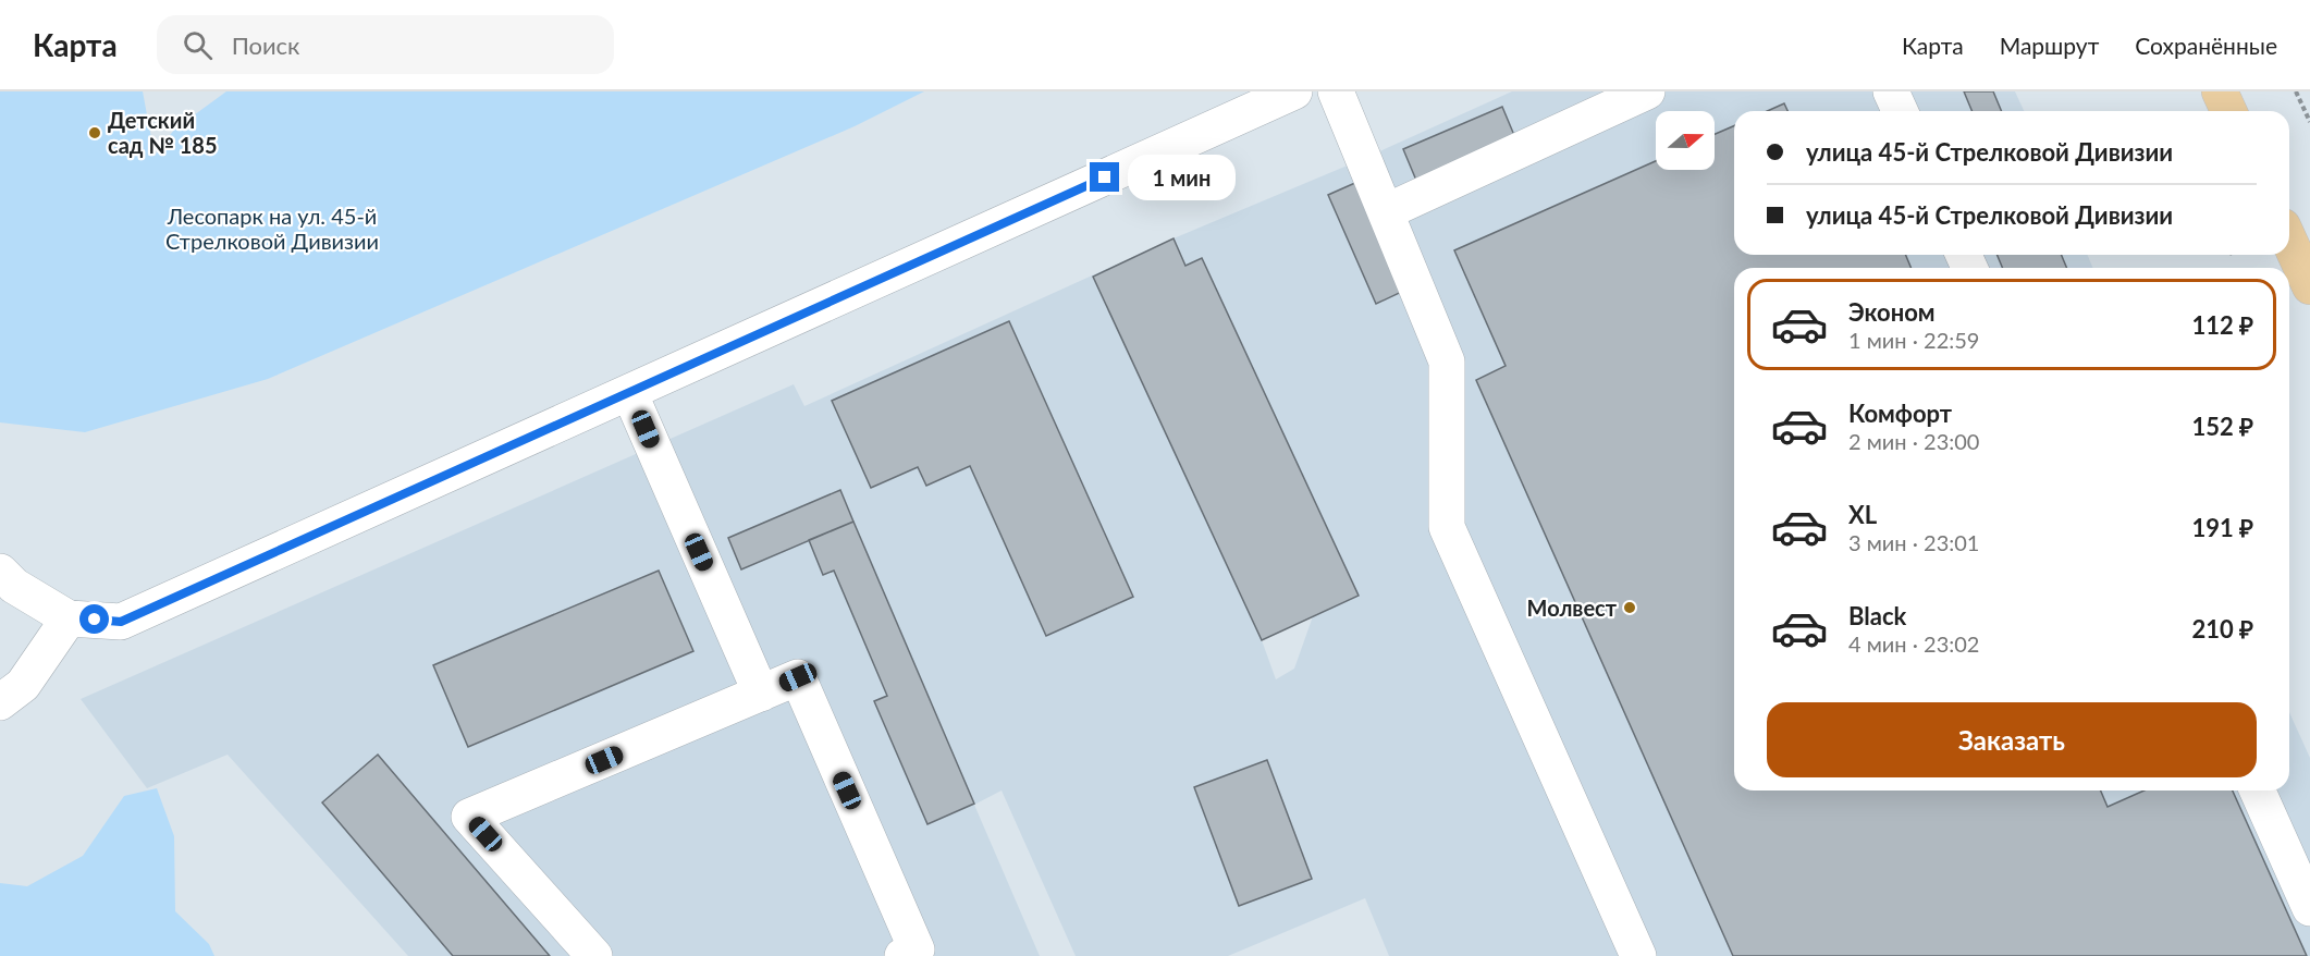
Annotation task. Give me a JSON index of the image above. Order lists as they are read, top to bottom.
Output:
{
  "parks": ["Лесопарк на ул. 45-й Стрелковой Дивизии"],
  "places": ["Детский сад № 185", "Молвест"],
  "north": "right",
  "page": {
    "header": "Карта",
    "search": "Поиск",
    "nav": ["Карта", "Маршрут", "Сохранённые"],
    "banner": ["улица 45-й Стрелковой Дивизии", "улица 45-й Стрелковой Дивизии"],
    "bubble": "1 мин",
    "list": [
      {
        "name": "Эконом",
        "note": "1 мин · 22:59",
        "value": "112 ₽"
      },
      {
        "name": "Комфорт",
        "note": "2 мин · 23:00",
        "value": "152 ₽"
      },
      {
        "name": "XL",
        "note": "3 мин · 23:01",
        "value": "191 ₽"
      },
      {
        "name": "Black",
        "note": "4 мин · 23:02",
        "value": "210 ₽"
      }
    ],
    "buttons": "Заказать"
  }
}
